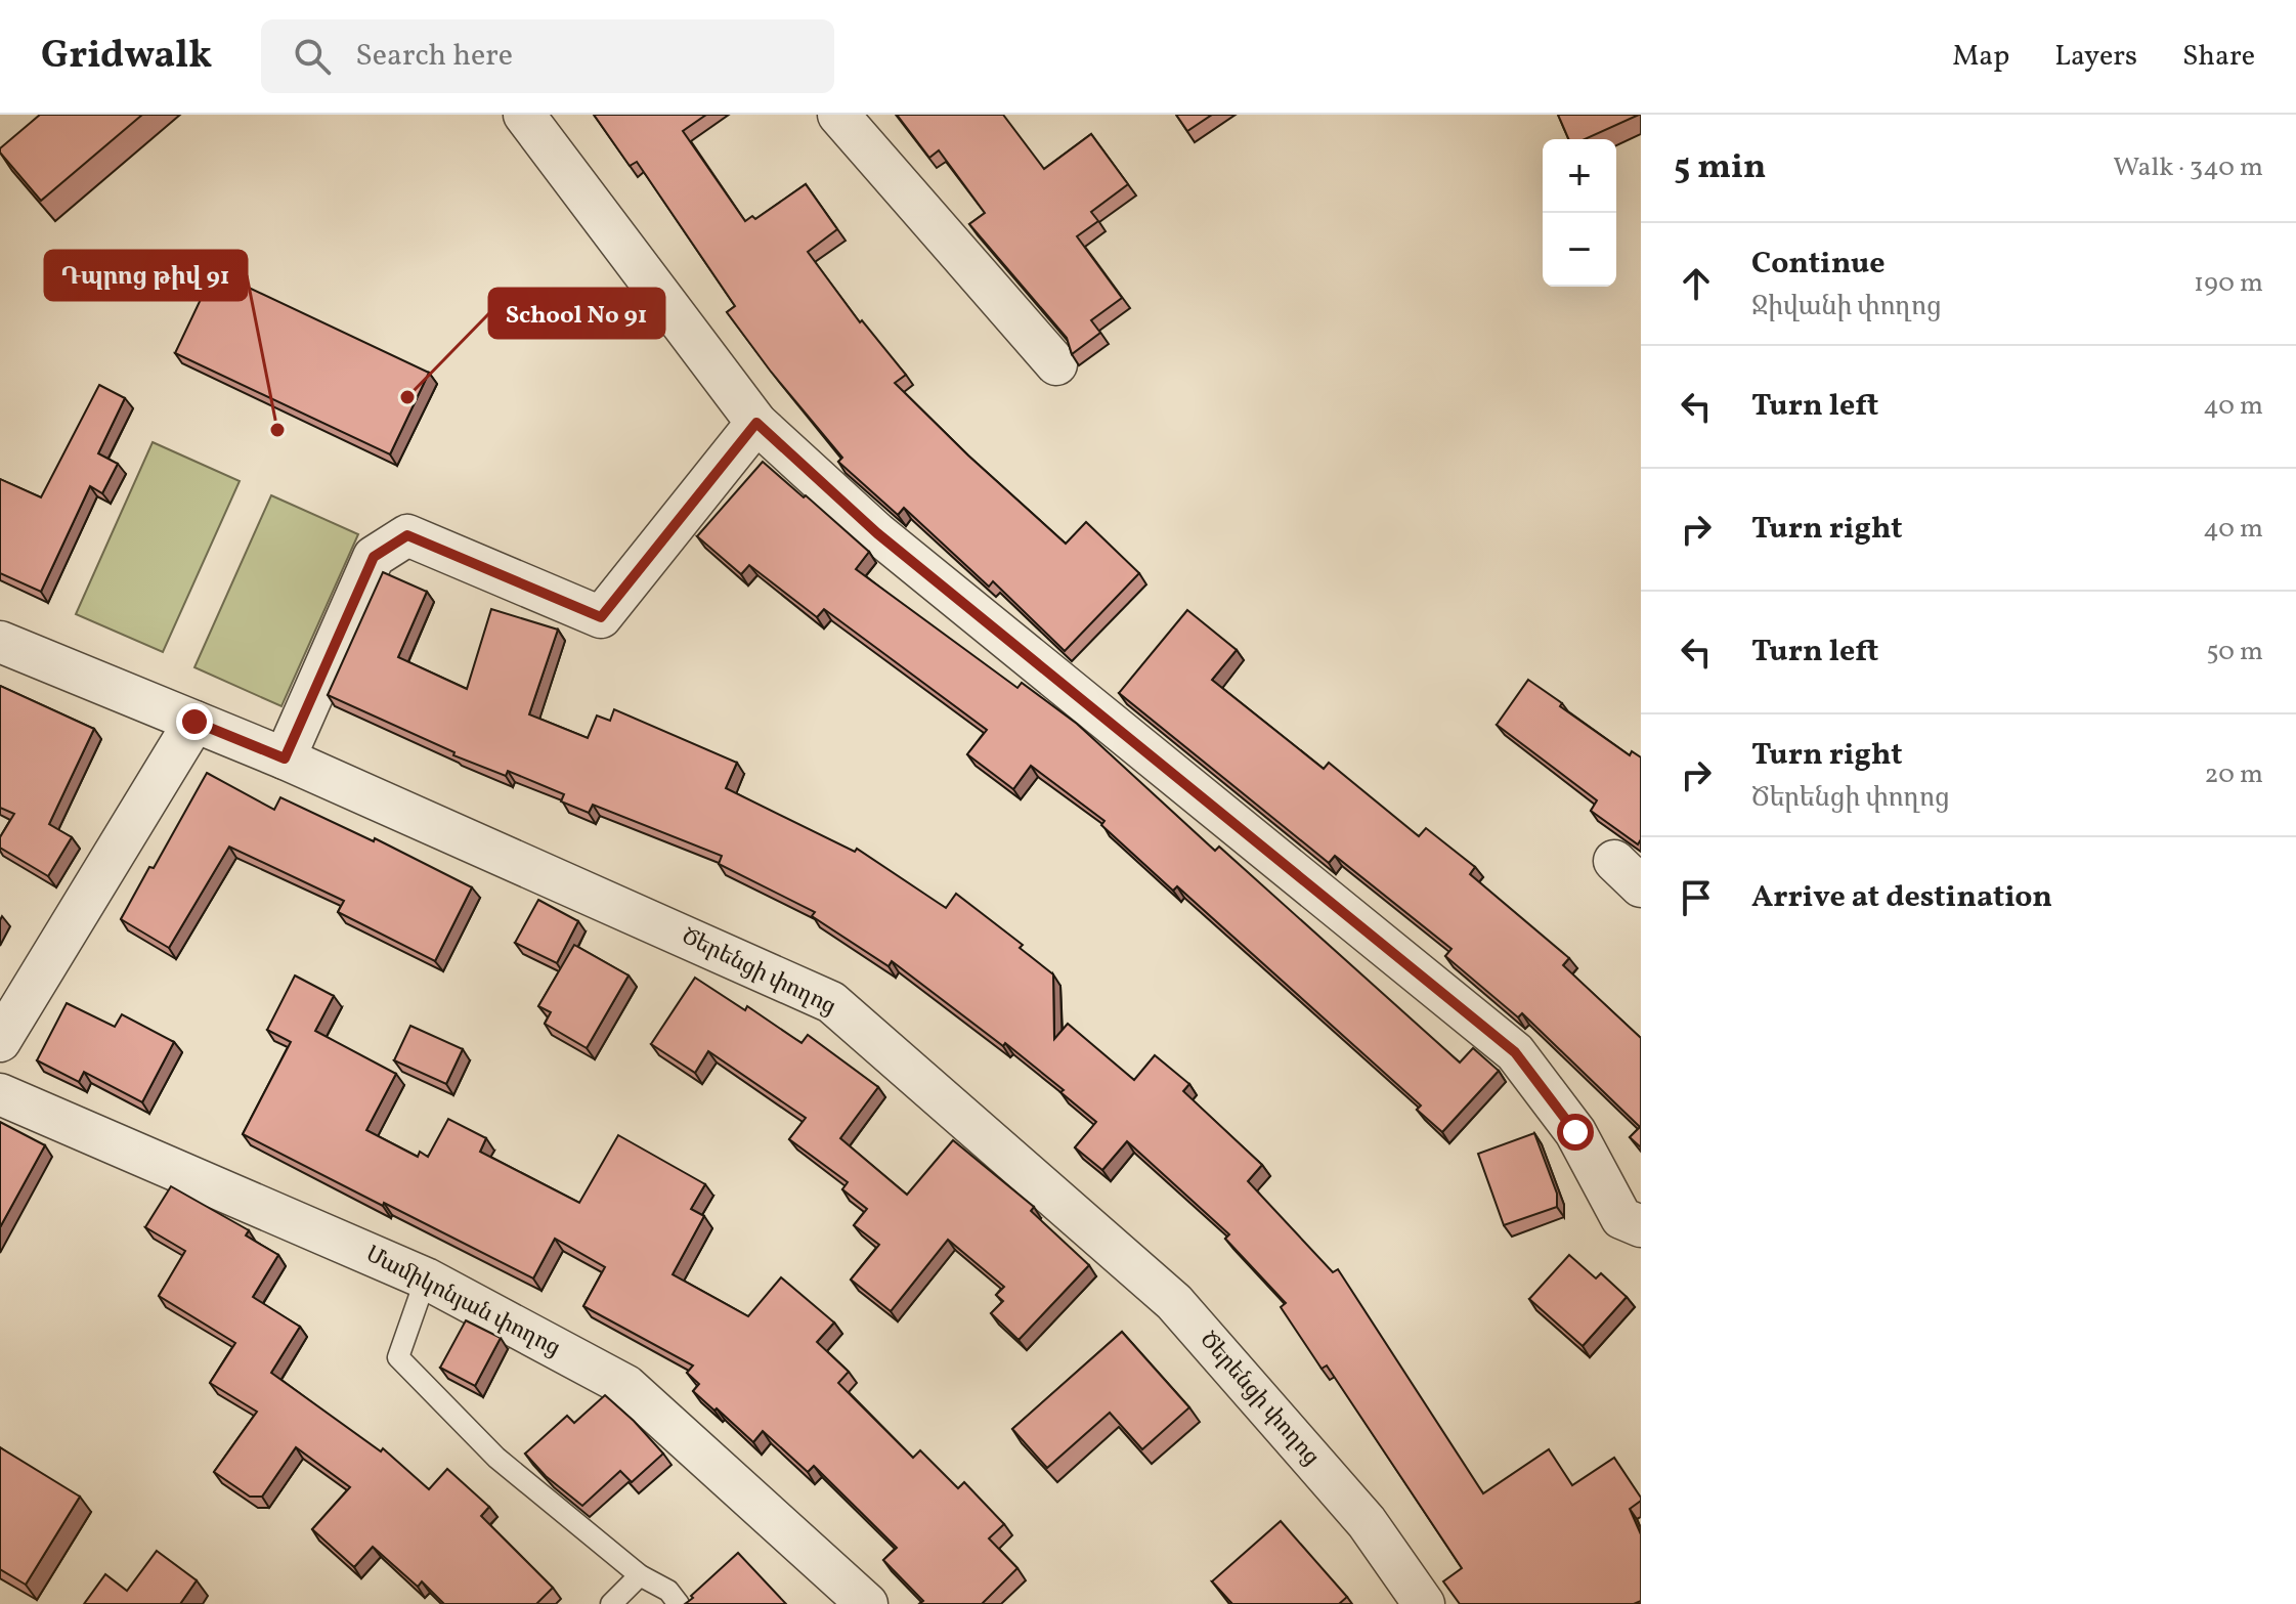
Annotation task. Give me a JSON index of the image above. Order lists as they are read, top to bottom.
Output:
{
  "streets": {
    "street": ["Ծերենցի փողոց", "Մամիկոնյան փողոց"]
  },
  "places": ["School No 91", "Դպրոց թիվ 91"],
  "page": {
    "header": "Gridwalk",
    "search": "Search here",
    "nav": ["Map", "Layers", "Share"],
    "heading": ["5 min", "Walk · 340 m"],
    "map_buttons": ["+", "−"],
    "list": [
      ["Continue", "Ջիվանի փողոց", "190 m"],
      ["Turn left", "40 m"],
      ["Turn right", "40 m"],
      ["Turn left", "50 m"],
      ["Turn right", "Ծերենցի փողոց", "20 m"],
      "Arrive at destination"
    ]
  }
}
